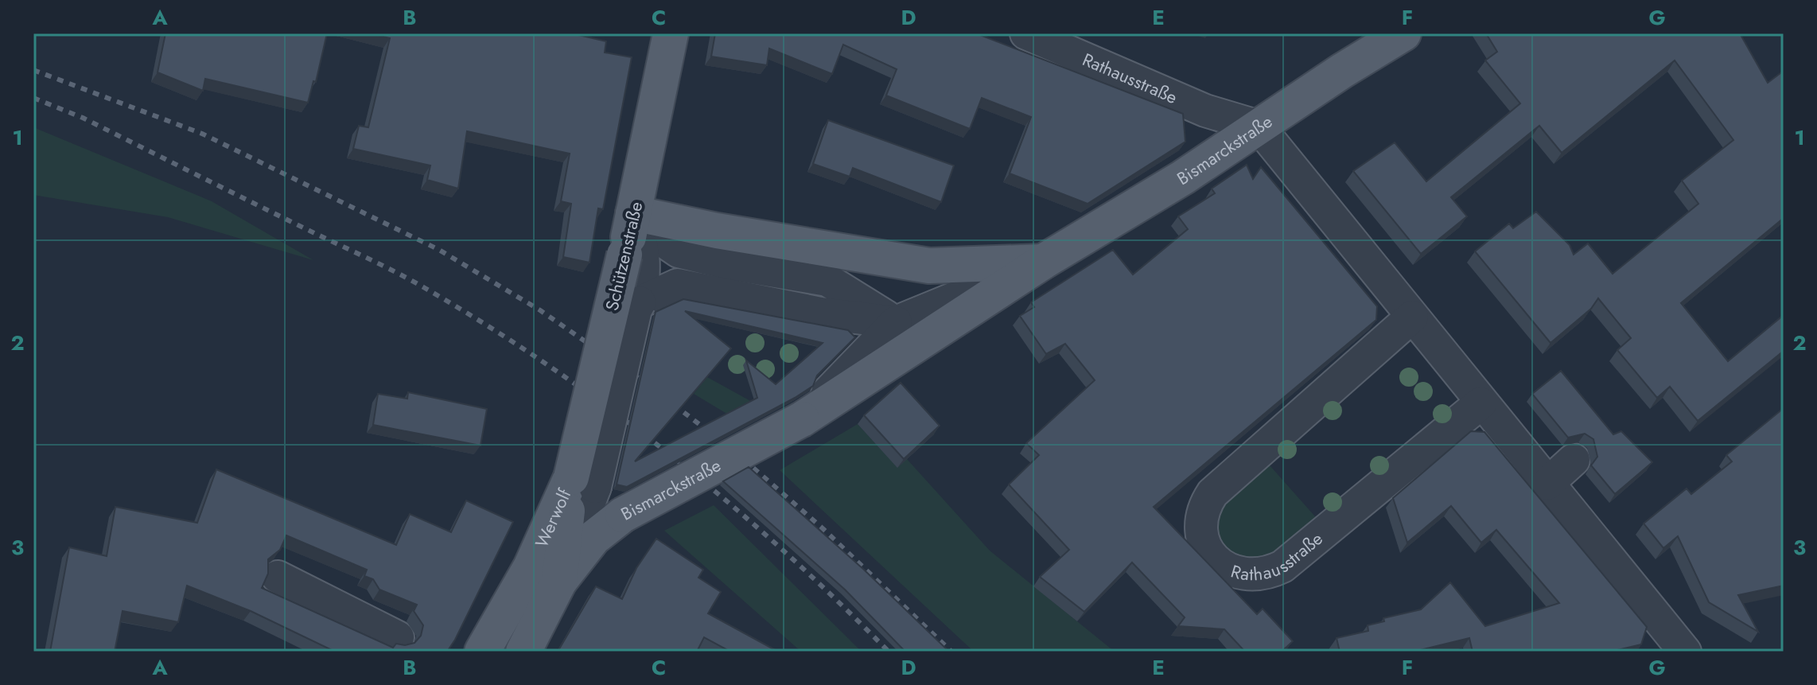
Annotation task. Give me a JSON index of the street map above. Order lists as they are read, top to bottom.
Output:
{
  "streets": {
    "main road": ["Bismarckstraße", "Schützenstraße", "Werwolf"],
    "street": ["Rathausstraße"]
  },
  "crossings": [
    ["Rathausstraße", "Bismarckstraße"],
    ["Bismarckstraße", "Schützenstraße"],
    ["Bismarckstraße", "Werwolf"],
    ["Schützenstraße", "Werwolf"]
  ],
  "grid": {
    "columns": [
      "A",
      "B",
      "C",
      "D",
      "E",
      "F",
      "G"
    ],
    "rows": ["1", "2", "3"]
  }
}
